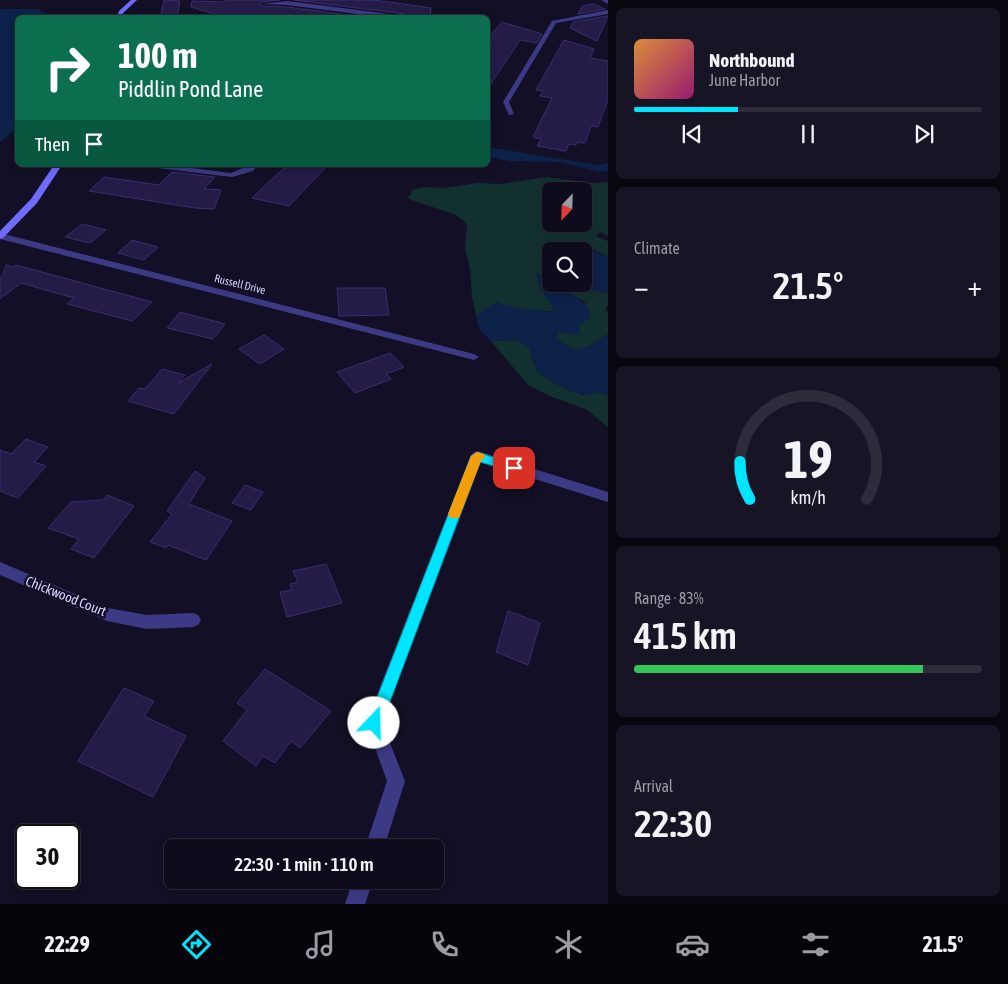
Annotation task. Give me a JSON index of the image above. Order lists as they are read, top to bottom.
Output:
{
  "streets": {
    "street": ["Russell Drive", "Chickwood Court"]
  },
  "north": "bottom left",
  "page": {
    "turn": ["100 m", "Piddlin Pond Lane"],
    "song": ["Northbound", "June Harbor"],
    "then": "Then",
    "tile": [
      "Climate",
      ["Range · 83%", "415 km"],
      ["Arrival", "22:30"]
    ],
    "heat": ["−", "21.5°", "+"],
    "limit": "30",
    "trip": "22:30 · 1 min · 110 m",
    "tabs": ["22:29", "21.5°"],
    "gauge": ["19", "km/h"]
  }
}
